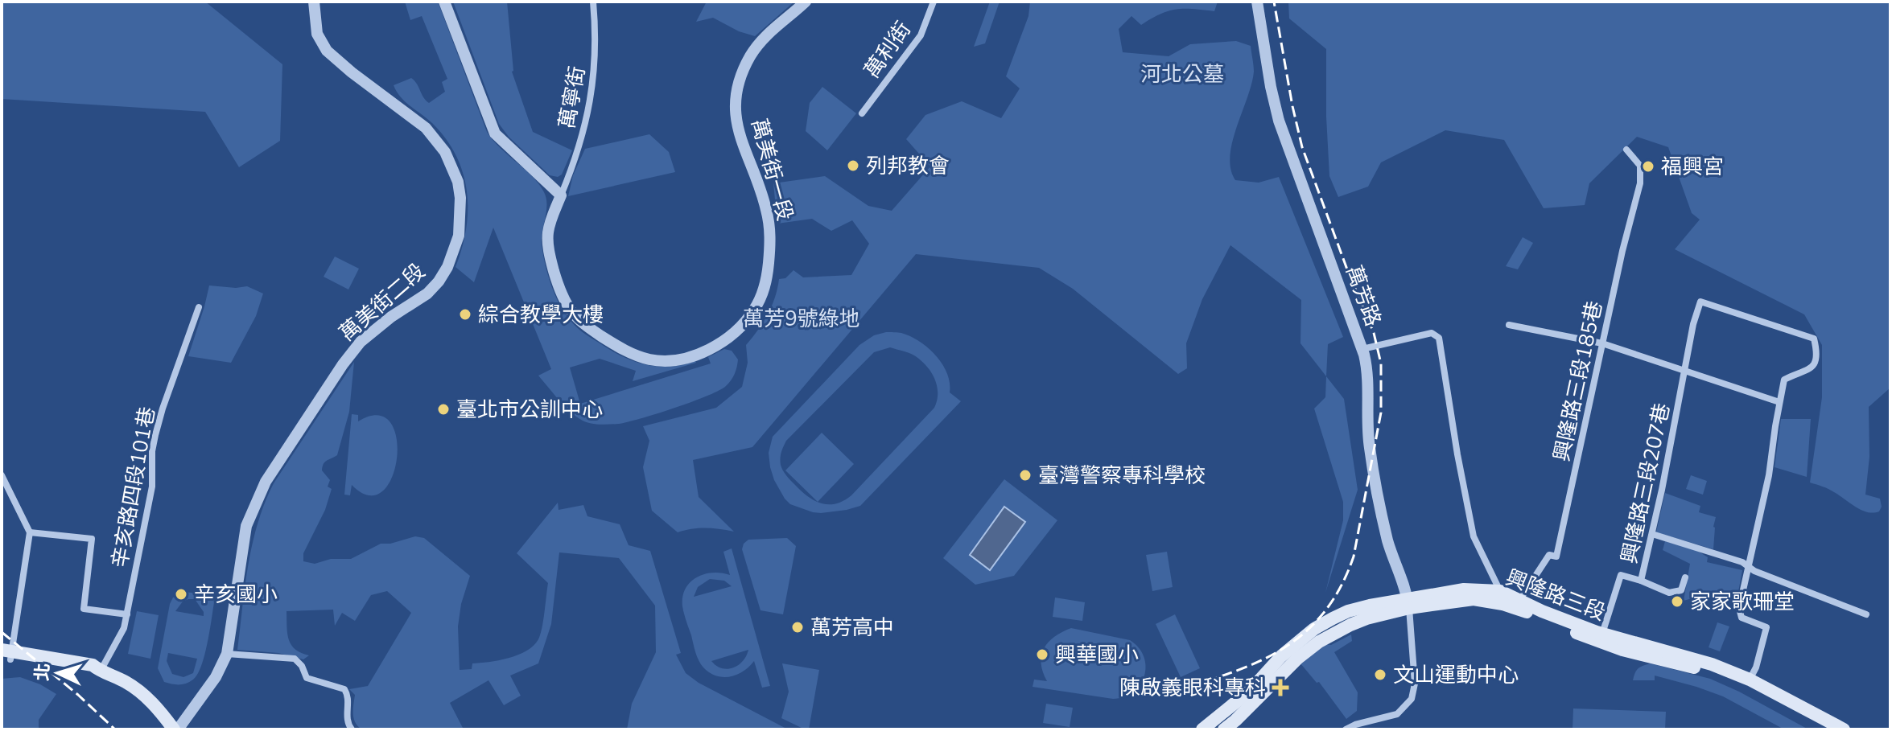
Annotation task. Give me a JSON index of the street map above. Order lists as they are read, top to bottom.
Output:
{
  "streets": {
    "main road": ["興隆路三段"],
    "street": [
      "萬利街",
      "萬寧街",
      "萬美街一段",
      "萬芳路",
      "萬美街二段",
      "興隆路三段185巷",
      "興隆路三段207巷",
      "辛亥路四段101巷"
    ]
  },
  "crossings": [
    ["萬寧街", "萬美街一段"],
    ["萬芳路", "興隆路三段"],
    ["興隆路三段185巷", "興隆路三段"],
    ["興隆路三段207巷", "興隆路三段"]
  ],
  "parks": ["河北公墓", "萬芳9號綠地"],
  "places": {
    "other": [
      "列邦教會",
      "福興宮",
      "綜合教學大樓",
      "臺北市公訓中心",
      "臺灣警察專科學校",
      "辛亥國小",
      "家家歌珊堂",
      "萬芳高中",
      "興華國小",
      "文山運動中心"
    ],
    "health": ["陳啟義眼科專科"]
  },
  "north": "left"
}
